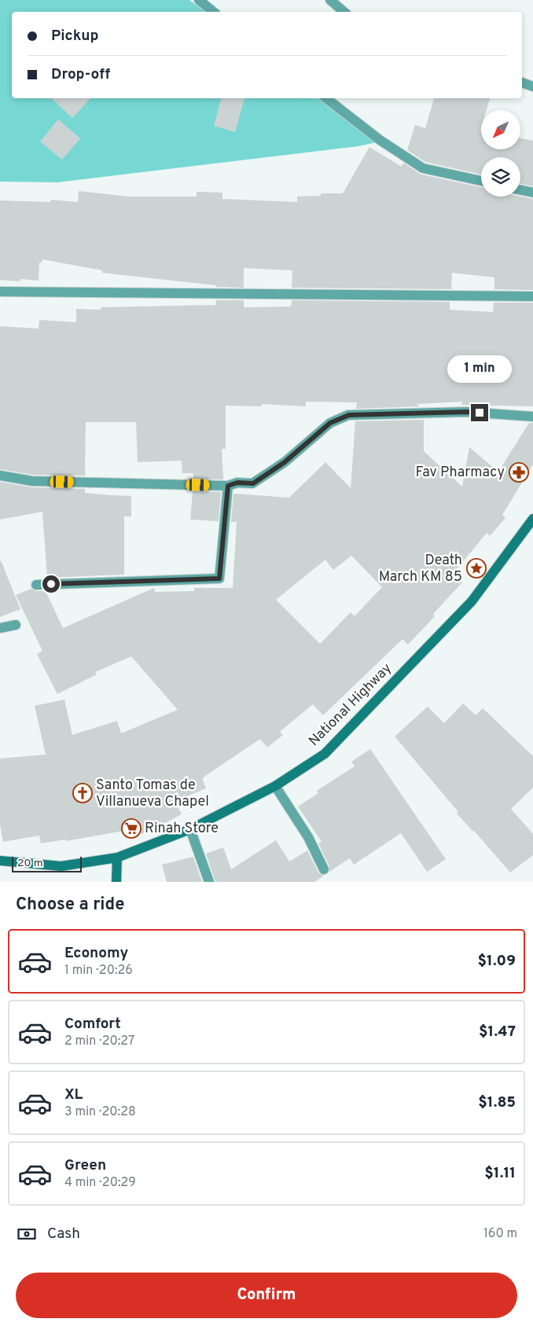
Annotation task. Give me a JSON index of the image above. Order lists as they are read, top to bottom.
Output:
{
  "streets": {
    "main road": ["National Highway"]
  },
  "places": {
    "pharmacy": ["Fav Pharmacy"],
    "place": ["Death March KM 85"],
    "church": ["Santo Tomas de Villanueva Chapel"],
    "supermarket": ["Rinah Store"]
  },
  "scale_bar": "20 m",
  "north": "bottom left",
  "page": {
    "banner": ["Pickup", "Drop-off"],
    "bubble": "1 min",
    "scale": "20 m",
    "heading": "Choose a ride",
    "list": [
      {
        "name": "Economy",
        "note": "1 min · 20:26",
        "value": "$1.09"
      },
      {
        "name": "Comfort",
        "note": "2 min · 20:27",
        "value": "$1.47"
      },
      {
        "name": "XL",
        "note": "3 min · 20:28",
        "value": "$1.85"
      },
      {
        "name": "Green",
        "note": "4 min · 20:29",
        "value": "$1.11"
      }
    ],
    "pay": ["Cash", "160 m"],
    "buttons": "Confirm"
  }
}
